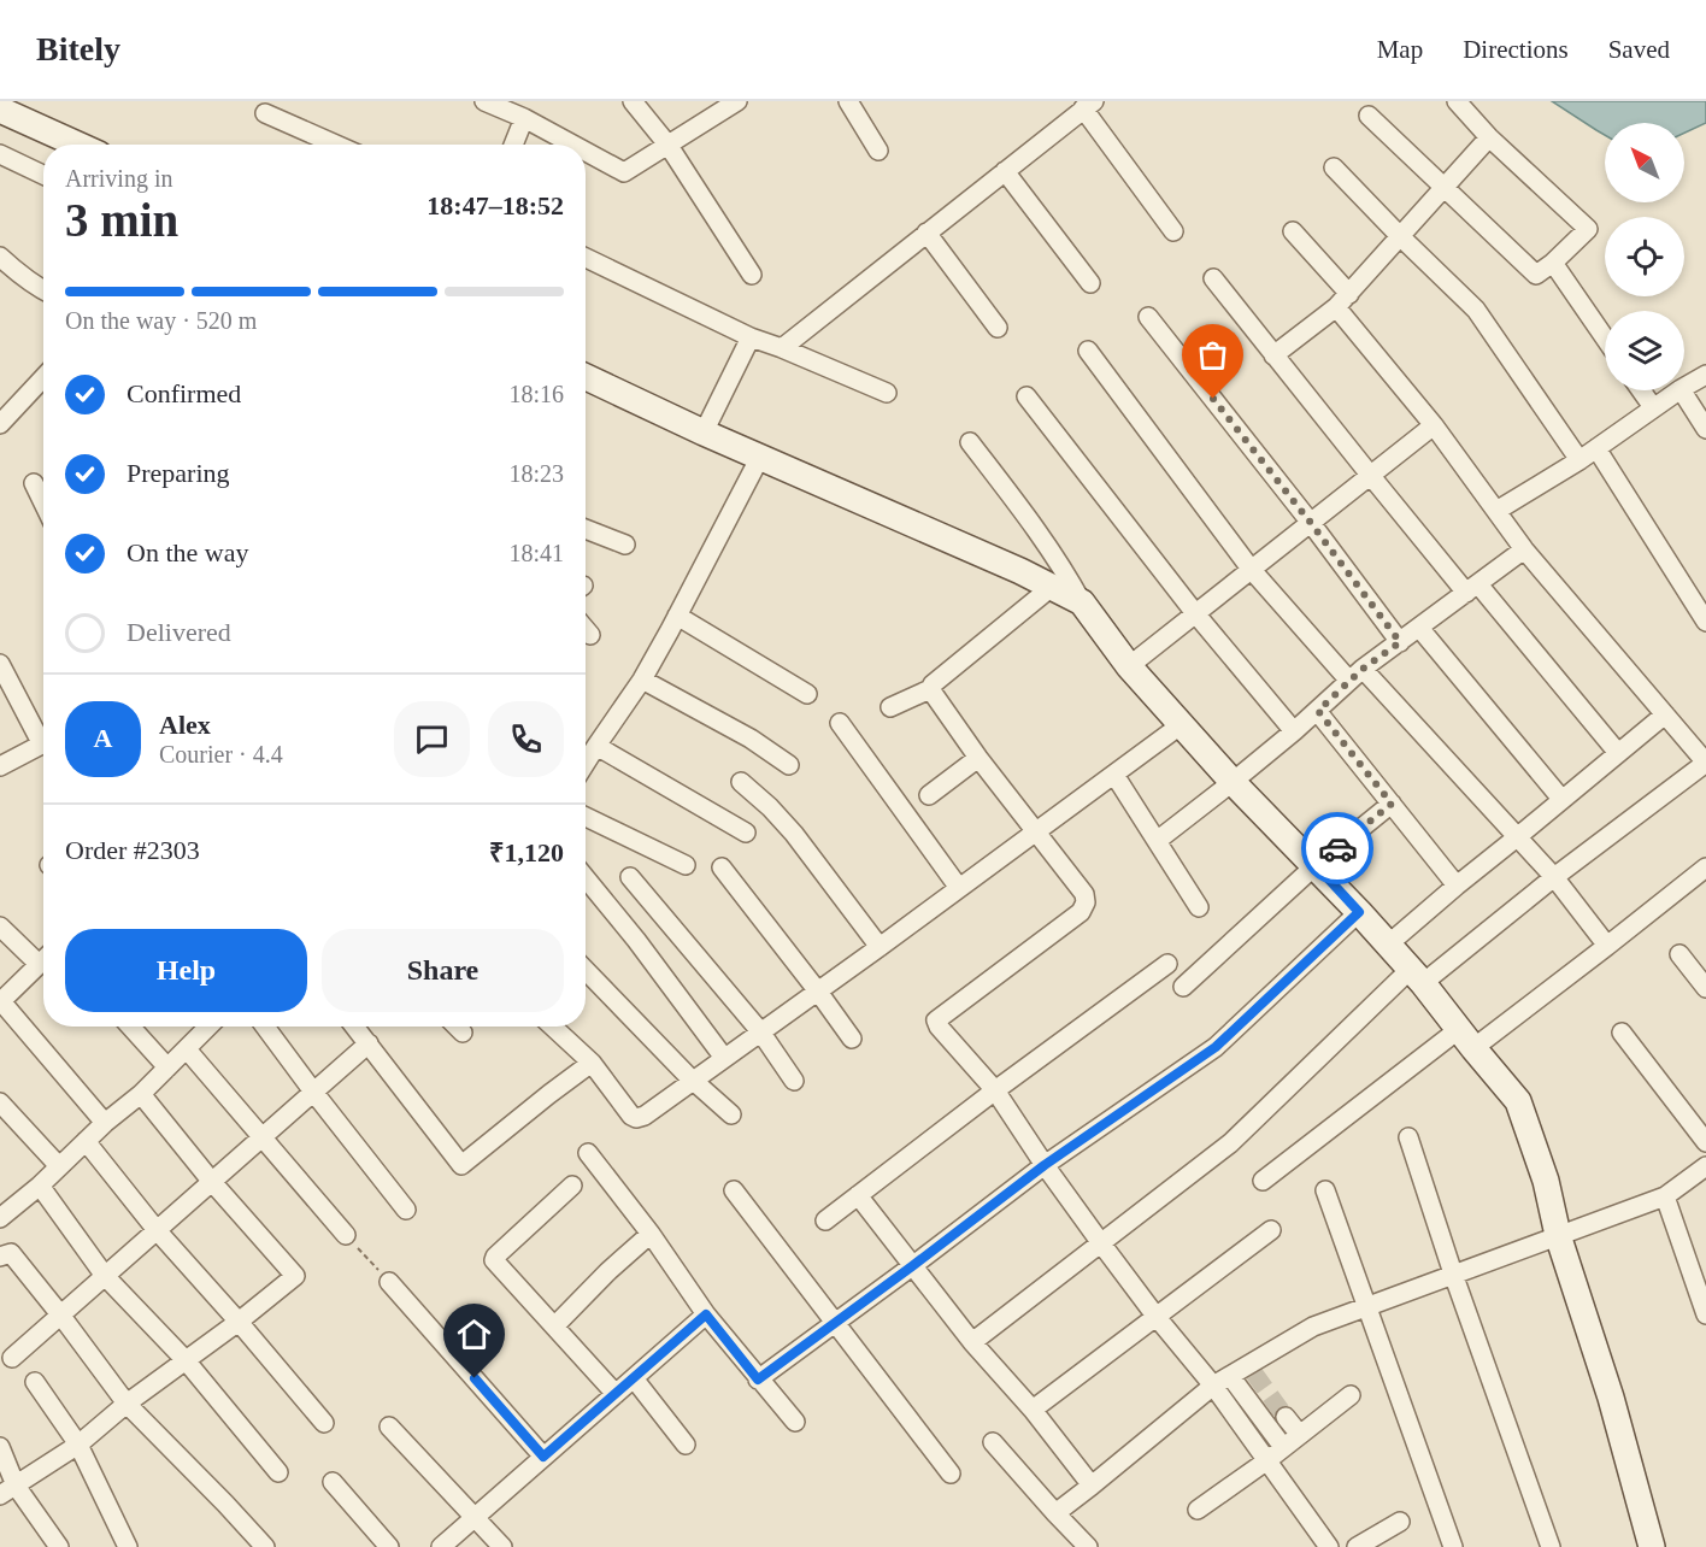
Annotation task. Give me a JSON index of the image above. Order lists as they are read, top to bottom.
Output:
{
  "north": "top left",
  "page": {
    "header": "Bitely",
    "nav": ["Map", "Directions", "Saved"],
    "heading": ["3 min", "Arriving in", "18:47–18:52"],
    "panel": [
      "Alex",
      "Courier · 4.4",
      "Order #2303",
      "₹1,120"
    ],
    "bar": "On the way · 520 m",
    "list": [
      ["Confirmed", "18:16"],
      ["Preparing", "18:23"],
      ["On the way", "18:41"],
      "Delivered"
    ],
    "round": "A",
    "buttons": ["Help", "Share"]
  }
}
